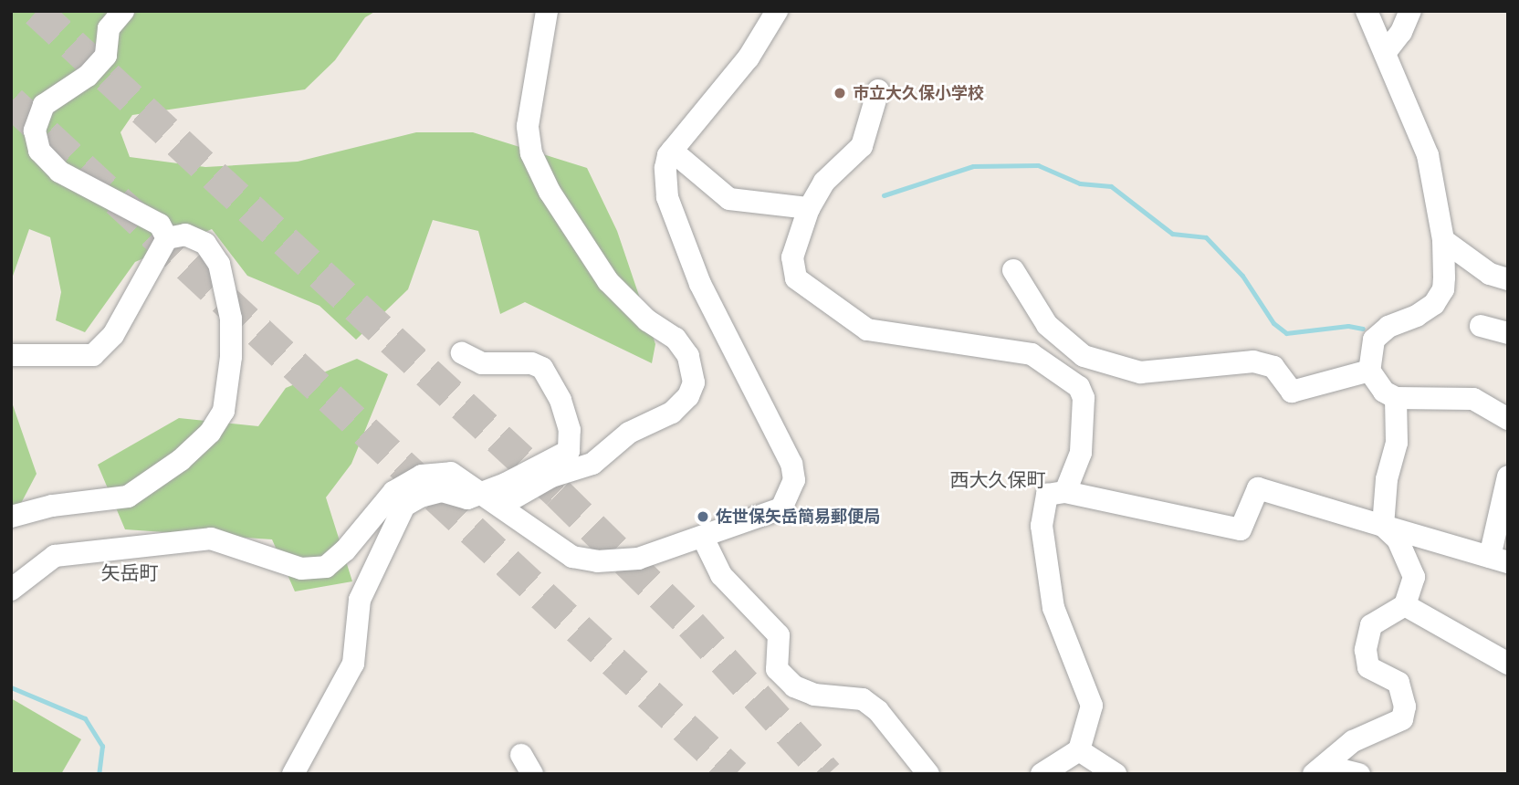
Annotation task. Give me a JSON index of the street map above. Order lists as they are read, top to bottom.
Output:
{
  "districts": ["西大久保町", "矢岳町"],
  "places": ["市立大久保小学校", "佐世保矢岳簡易郵便局"]
}
